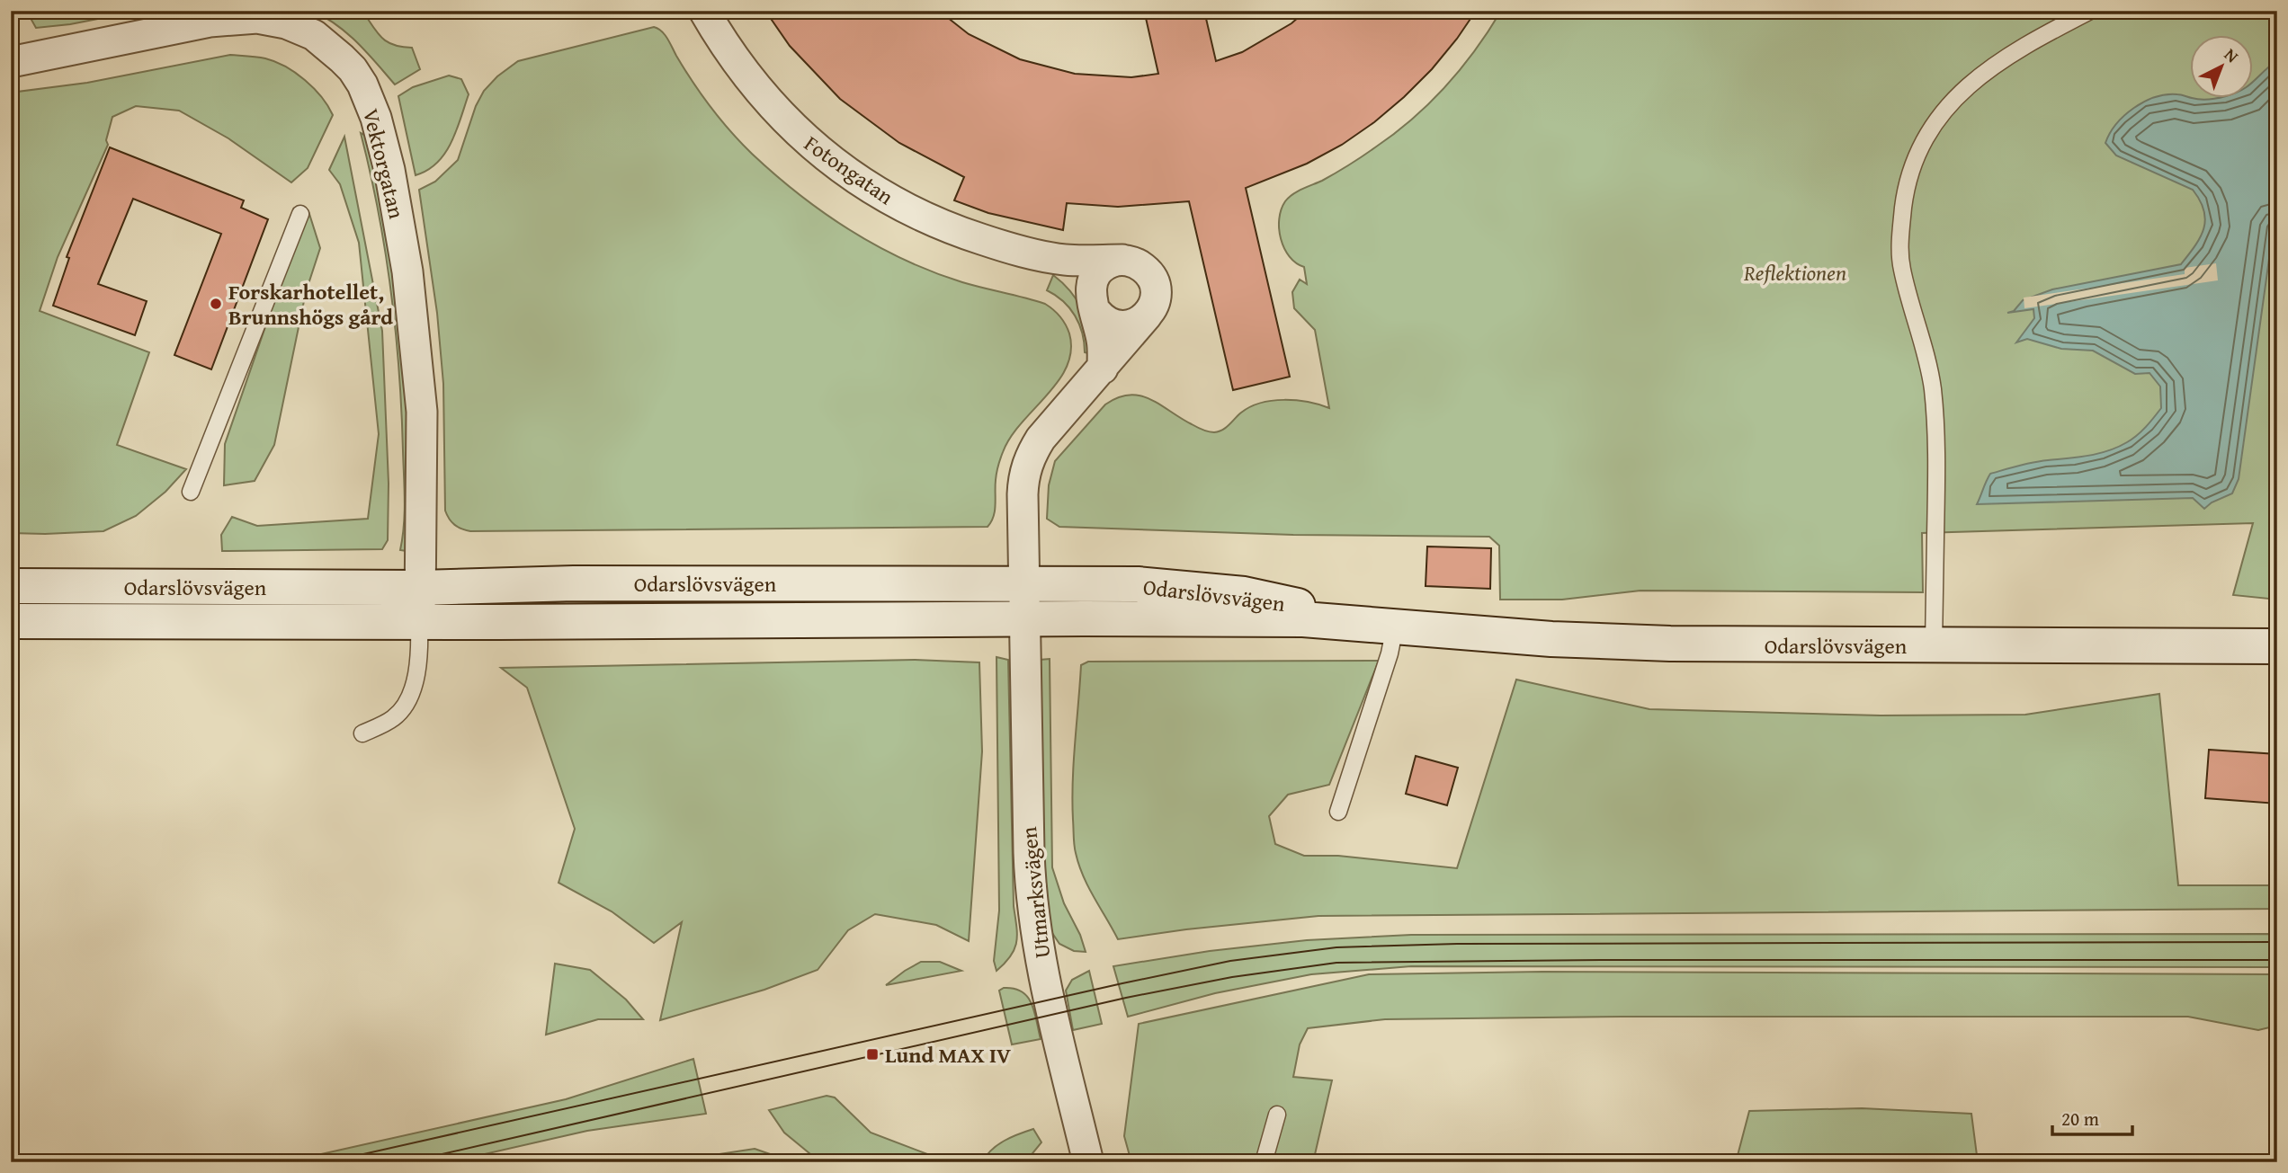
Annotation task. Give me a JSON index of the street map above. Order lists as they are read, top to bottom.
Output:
{
  "streets": {
    "main road": ["Odarslövsvägen"],
    "street": ["Vektorgatan", "Fotongatan", "Utmarksvägen"]
  },
  "crossings": [
    ["Vektorgatan", "Odarslövsvägen"],
    ["Fotongatan", "Odarslövsvägen"],
    ["Fotongatan", "Utmarksvägen"],
    ["Odarslövsvägen", "Utmarksvägen"]
  ],
  "parks": ["Reflektionen"],
  "places": {
    "other": ["Forskarhotellet, Brunnshögs gård"],
    "transit": ["Lund MAX IV"]
  },
  "scale_bar": "20 m",
  "north": "top right"
}
